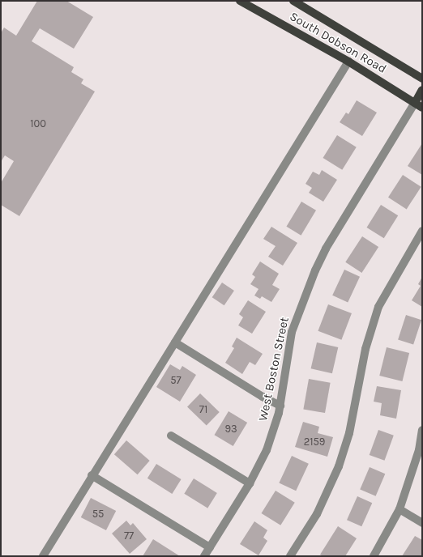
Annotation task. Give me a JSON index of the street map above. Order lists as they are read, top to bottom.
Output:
{
  "streets": {
    "main road": ["South Dobson Road"],
    "street": ["West Boston Street"]
  },
  "crossings": [
    ["South Dobson Road", "West Boston Street"]
  ],
  "house_numbers": [
    "100",
    "57",
    "71",
    "93",
    "2159",
    "55",
    "77"
  ]
}
